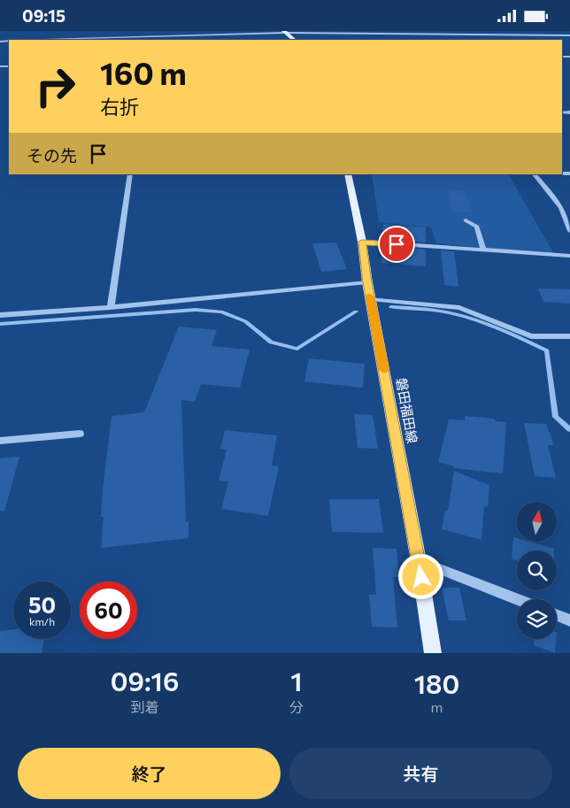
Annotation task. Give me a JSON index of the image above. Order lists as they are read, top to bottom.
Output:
{
  "streets": {
    "main road": ["磐田福田線"]
  },
  "north": "top",
  "page": {
    "status": "09:15",
    "turn": ["160 m", "右折"],
    "then": "その先",
    "speed": "50 km/h",
    "limit": "60",
    "eta": [
      "09:16",
      "到着",
      "1",
      "分",
      "180",
      "m"
    ],
    "buttons": ["終了", "共有"]
  }
}
